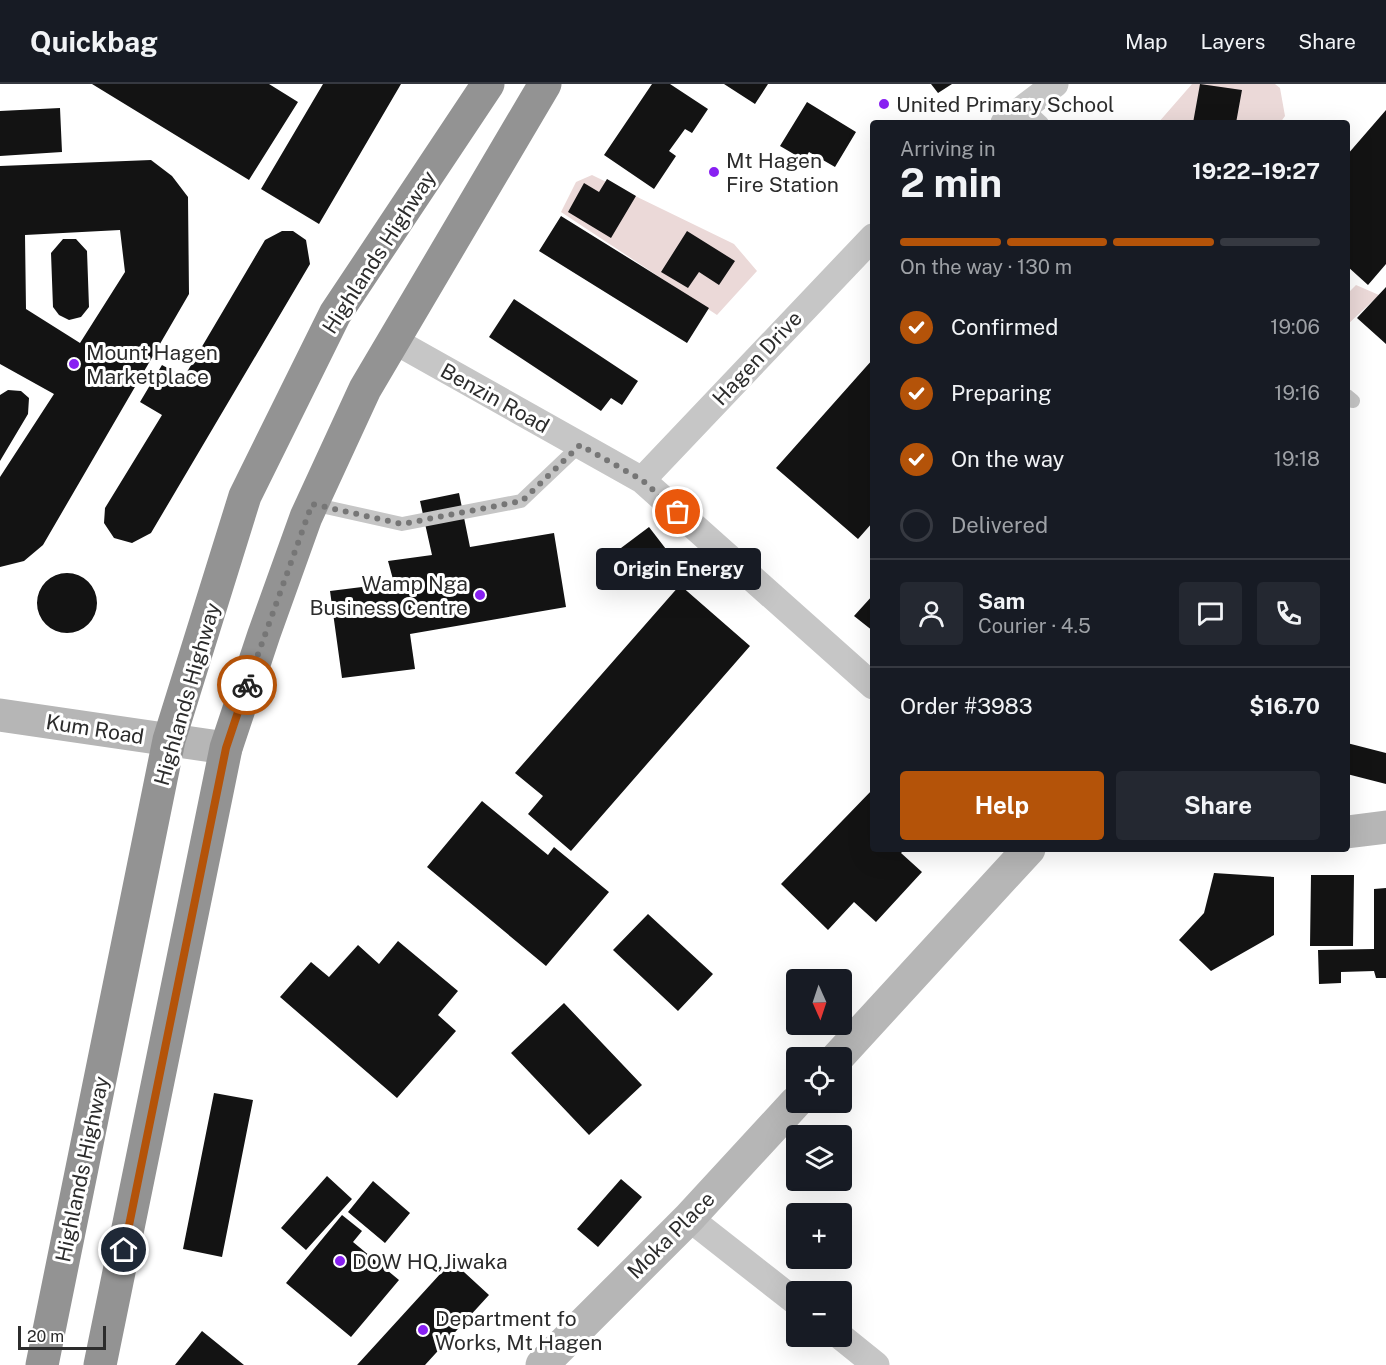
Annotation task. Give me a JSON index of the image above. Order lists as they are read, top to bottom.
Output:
{
  "streets": {
    "highway": ["Highlands Highway"],
    "street": [
      "Hagen Drive",
      "Benzin Road",
      "Kum Road",
      "Moka Place"
    ]
  },
  "crossings": [
    ["Highlands Highway", "Kum Road"],
    ["Hagen Drive", "Benzin Road"]
  ],
  "places": [
    "United Primary School",
    "Mt Hagen Fire Station",
    "Mount Hagen Marketplace",
    "Origin Energy",
    "Wamp Nga Business Centre",
    "DOW HQ,Jiwaka",
    "Department fo Works, Mt Hagen"
  ],
  "scale_bar": "20 m",
  "north": "bottom",
  "page": {
    "header": "Quickbag",
    "nav": ["Map", "Layers", "Share"],
    "heading": ["2 min", "Arriving in", "19:22–19:27"],
    "panel": [
      "Sam",
      "Courier · 4.5",
      "Order #3983",
      "$16.70"
    ],
    "bar": "On the way · 130 m",
    "list": [
      ["Confirmed", "19:06"],
      ["Preparing", "19:16"],
      ["On the way", "19:18"],
      "Delivered"
    ],
    "bubble": "Origin Energy",
    "buttons": ["Help", "Share"],
    "map_buttons": ["+", "−"],
    "scale": "20 m"
  }
}
